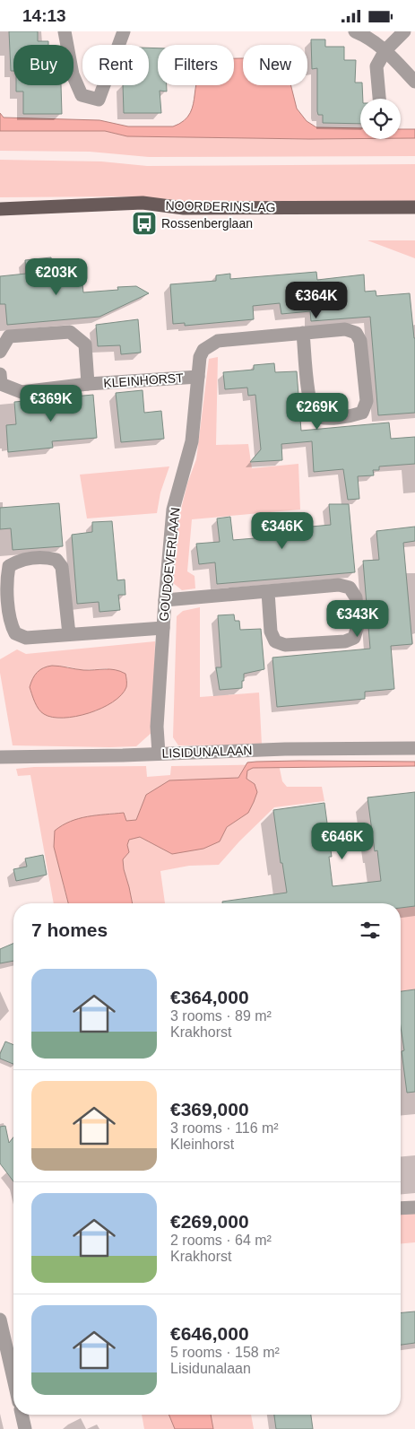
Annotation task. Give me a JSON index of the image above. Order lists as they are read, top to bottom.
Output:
{
  "streets": {
    "main road": ["NOORDERINSLAG"],
    "street": ["KLEINHORST", "GOUDOEVERLAAN", "LISIDUNALAAN"]
  },
  "crossings": [
    ["KLEINHORST", "GOUDOEVERLAAN"],
    ["GOUDOEVERLAAN", "LISIDUNALAAN"]
  ],
  "places": {
    "bus stop": ["Rossenberglaan"]
  },
  "page": {
    "status": "14:13",
    "chip": [
      "Buy",
      "Rent",
      "Filters",
      "New"
    ],
    "price": [
      "€203K",
      "€364K",
      "€369K",
      "€269K",
      "€346K",
      "€343K",
      "€646K"
    ],
    "heading": "7 homes",
    "list": [
      {
        "name": "€364,000",
        "note": "3 rooms · 89 m² · Krakhorst"
      },
      {
        "name": "€369,000",
        "note": "3 rooms · 116 m² · Kleinhorst"
      },
      {
        "name": "€269,000",
        "note": "2 rooms · 64 m² · Krakhorst"
      },
      {
        "name": "€646,000",
        "note": "5 rooms · 158 m² · Lisidunalaan"
      }
    ]
  }
}
